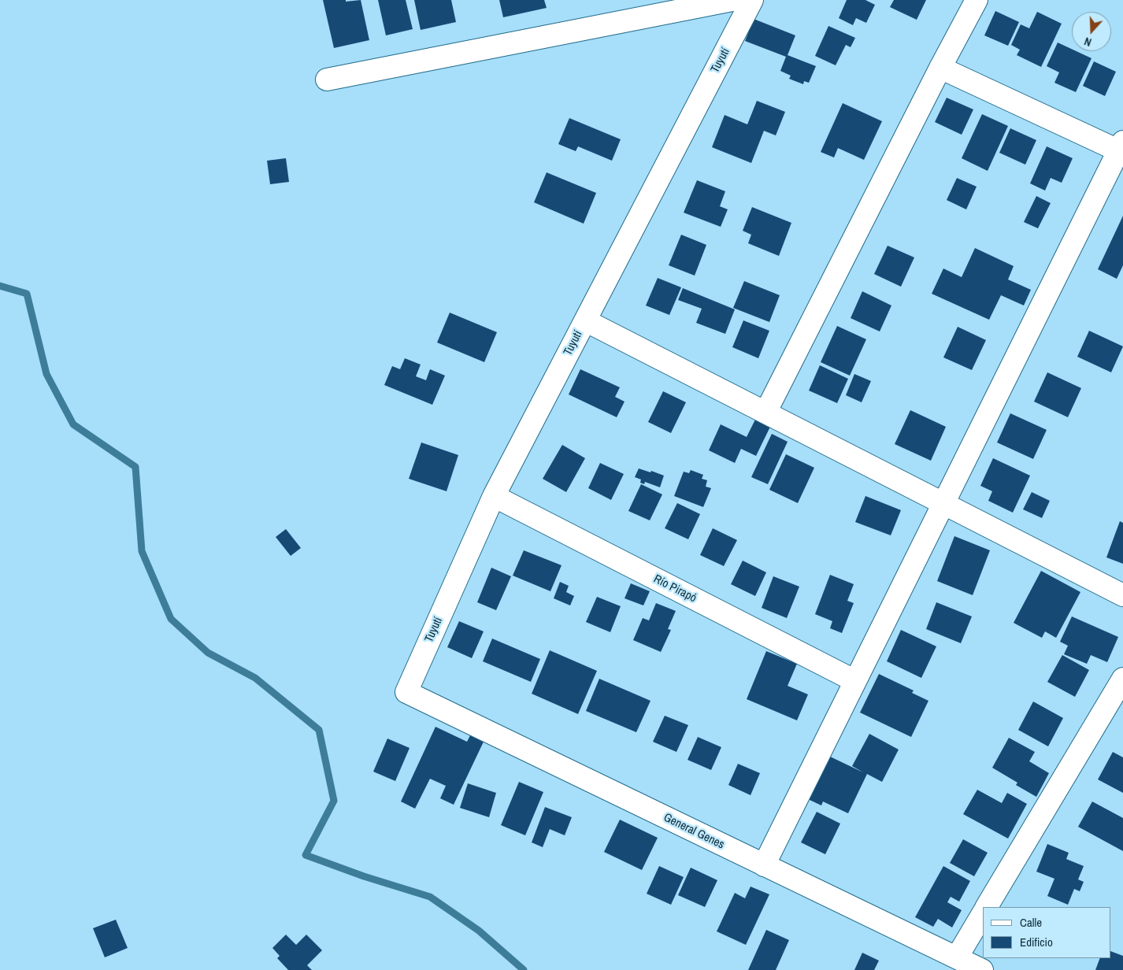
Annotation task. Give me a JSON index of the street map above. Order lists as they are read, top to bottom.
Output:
{
  "streets": {
    "street": ["Tuyutí", "Río Pirapó", "General Genes"]
  },
  "crossings": [
    ["Tuyutí", "Río Pirapó"],
    ["Tuyutí", "General Genes"]
  ],
  "legend": ["Calle", "Edificio"],
  "north": "bottom"
}
